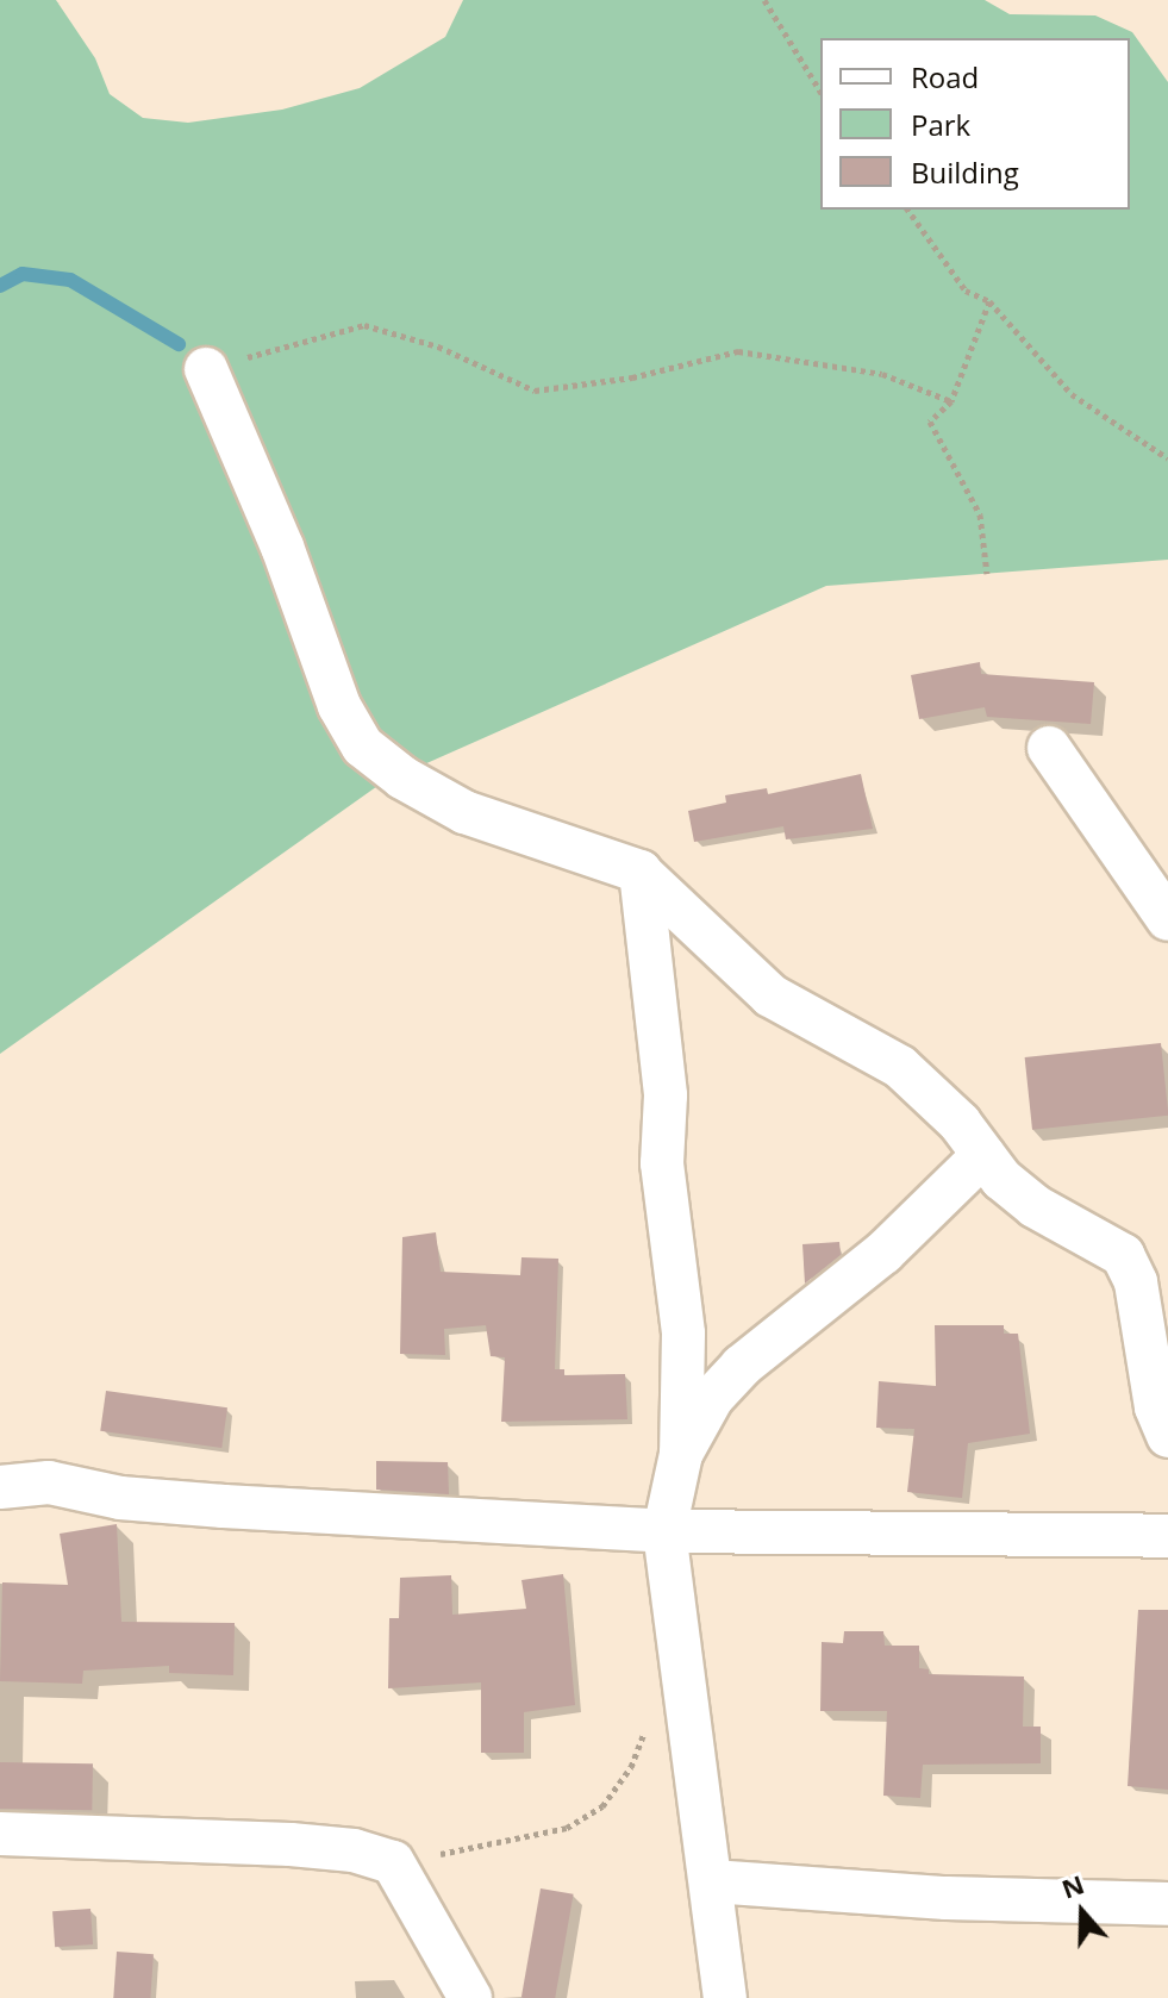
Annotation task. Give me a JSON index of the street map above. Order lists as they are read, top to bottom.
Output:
{
  "legend": ["Road", "Park", "Building"],
  "north": "top"
}
